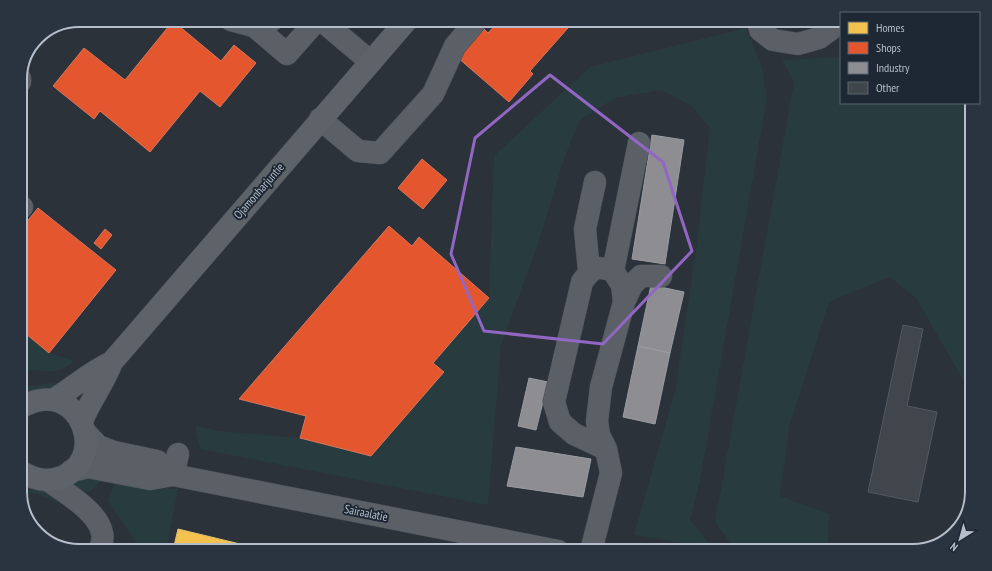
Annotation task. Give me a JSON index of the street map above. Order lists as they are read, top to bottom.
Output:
{
  "streets": {
    "main road": ["Ojamonharjuntie"],
    "street": ["Sairaalatie"]
  },
  "crossings": [
    ["Ojamonharjuntie", "Sairaalatie"]
  ],
  "legend": [
    "Homes",
    "Shops",
    "Industry",
    "Other"
  ],
  "north": "bottom left"
}
